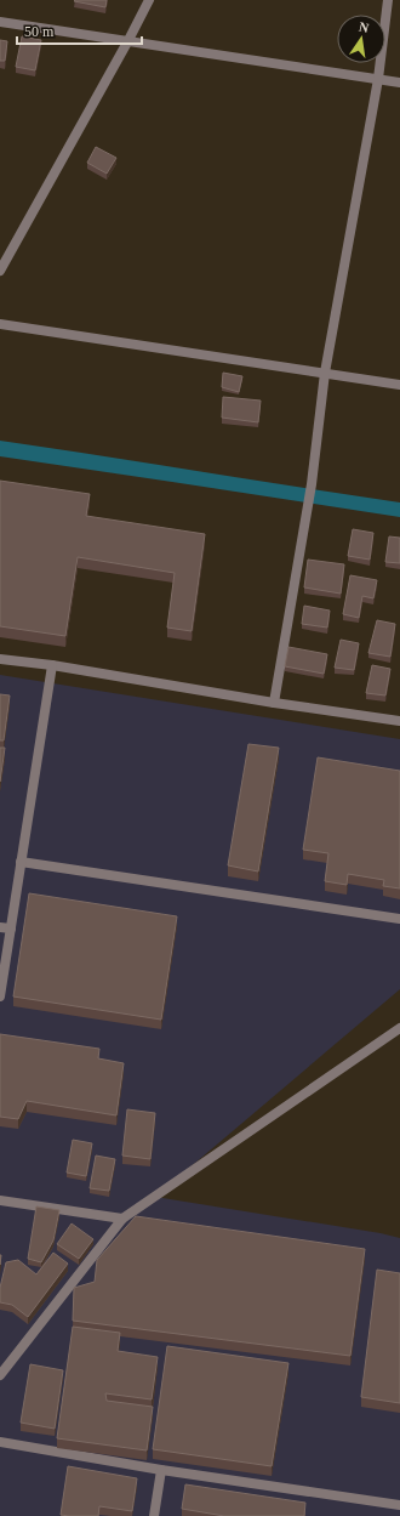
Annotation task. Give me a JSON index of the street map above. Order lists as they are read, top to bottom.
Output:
{
  "scale_bar": "50 m",
  "north": "top"
}
